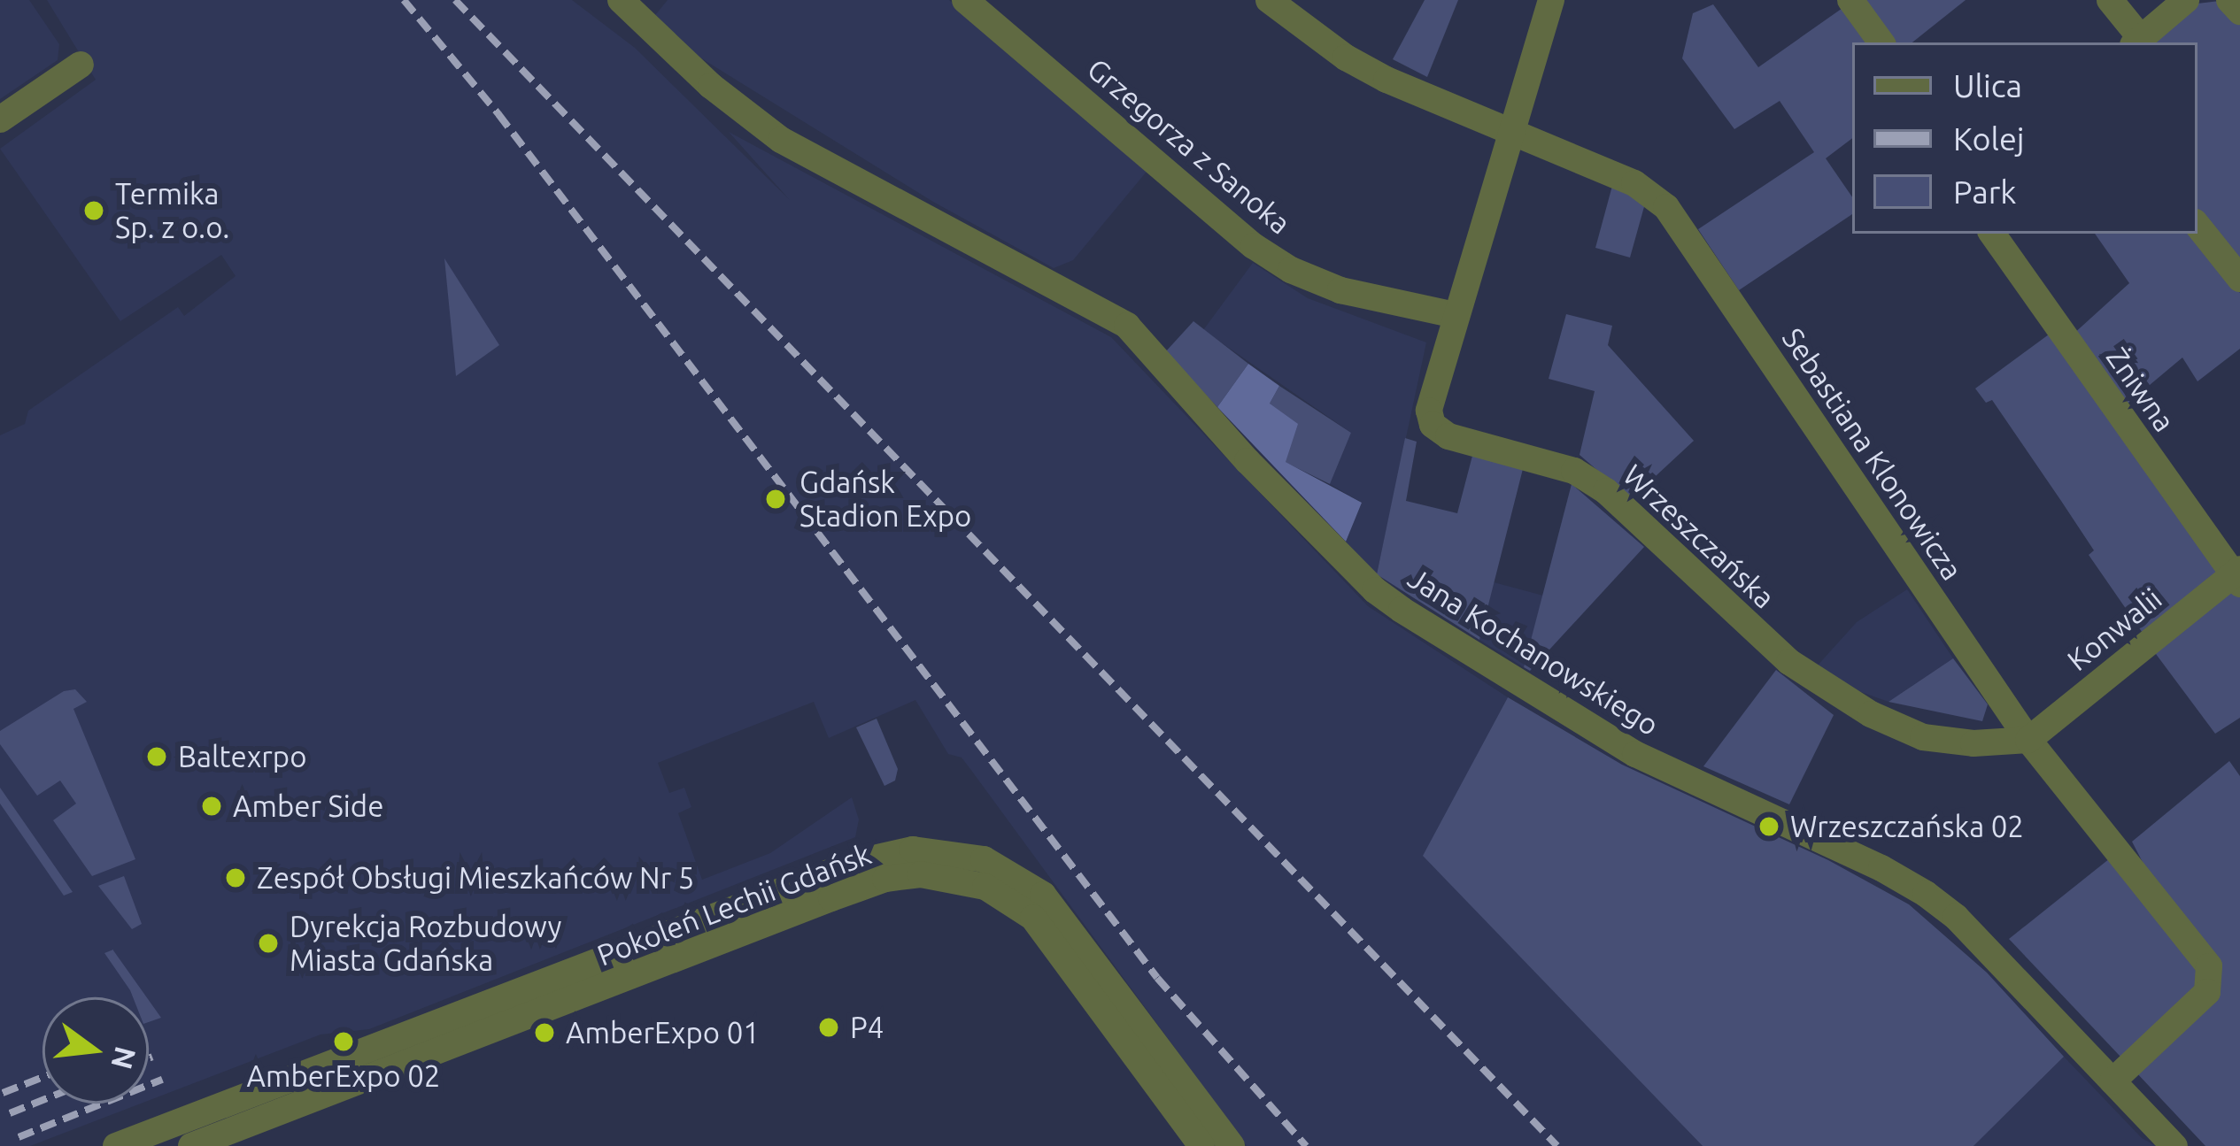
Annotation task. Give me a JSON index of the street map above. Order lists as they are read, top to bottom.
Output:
{
  "streets": {
    "street": [
      "Grzegorza z Sanoka",
      "Żniwna",
      "Sebastiana Klonowicza",
      "Wrzeszczańska",
      "Konwalii",
      "Jana Kochanowskiego",
      "Pokoleń Lechii Gdańsk"
    ]
  },
  "crossings": [
    ["Grzegorza z Sanoka", "Wrzeszczańska"],
    ["Żniwna", "Konwalii"],
    ["Sebastiana Klonowicza", "Wrzeszczańska"],
    ["Sebastiana Klonowicza", "Konwalii"],
    ["Sebastiana Klonowicza", "Jana Kochanowskiego"],
    ["Wrzeszczańska", "Konwalii"]
  ],
  "places": [
    "Termika Sp. z o.o.",
    "Gdańsk Stadion Expo",
    "Baltexrpo",
    "Amber Side",
    "Wrzeszczańska 02",
    "Zespół Obsługi Mieszkańców Nr 5",
    "Dyrekcja Rozbudowy Miasta Gdańska",
    "P4",
    "AmberExpo 01",
    "AmberExpo 02"
  ],
  "legend": ["Ulica", "Kolej", "Park"],
  "north": "right"
}
